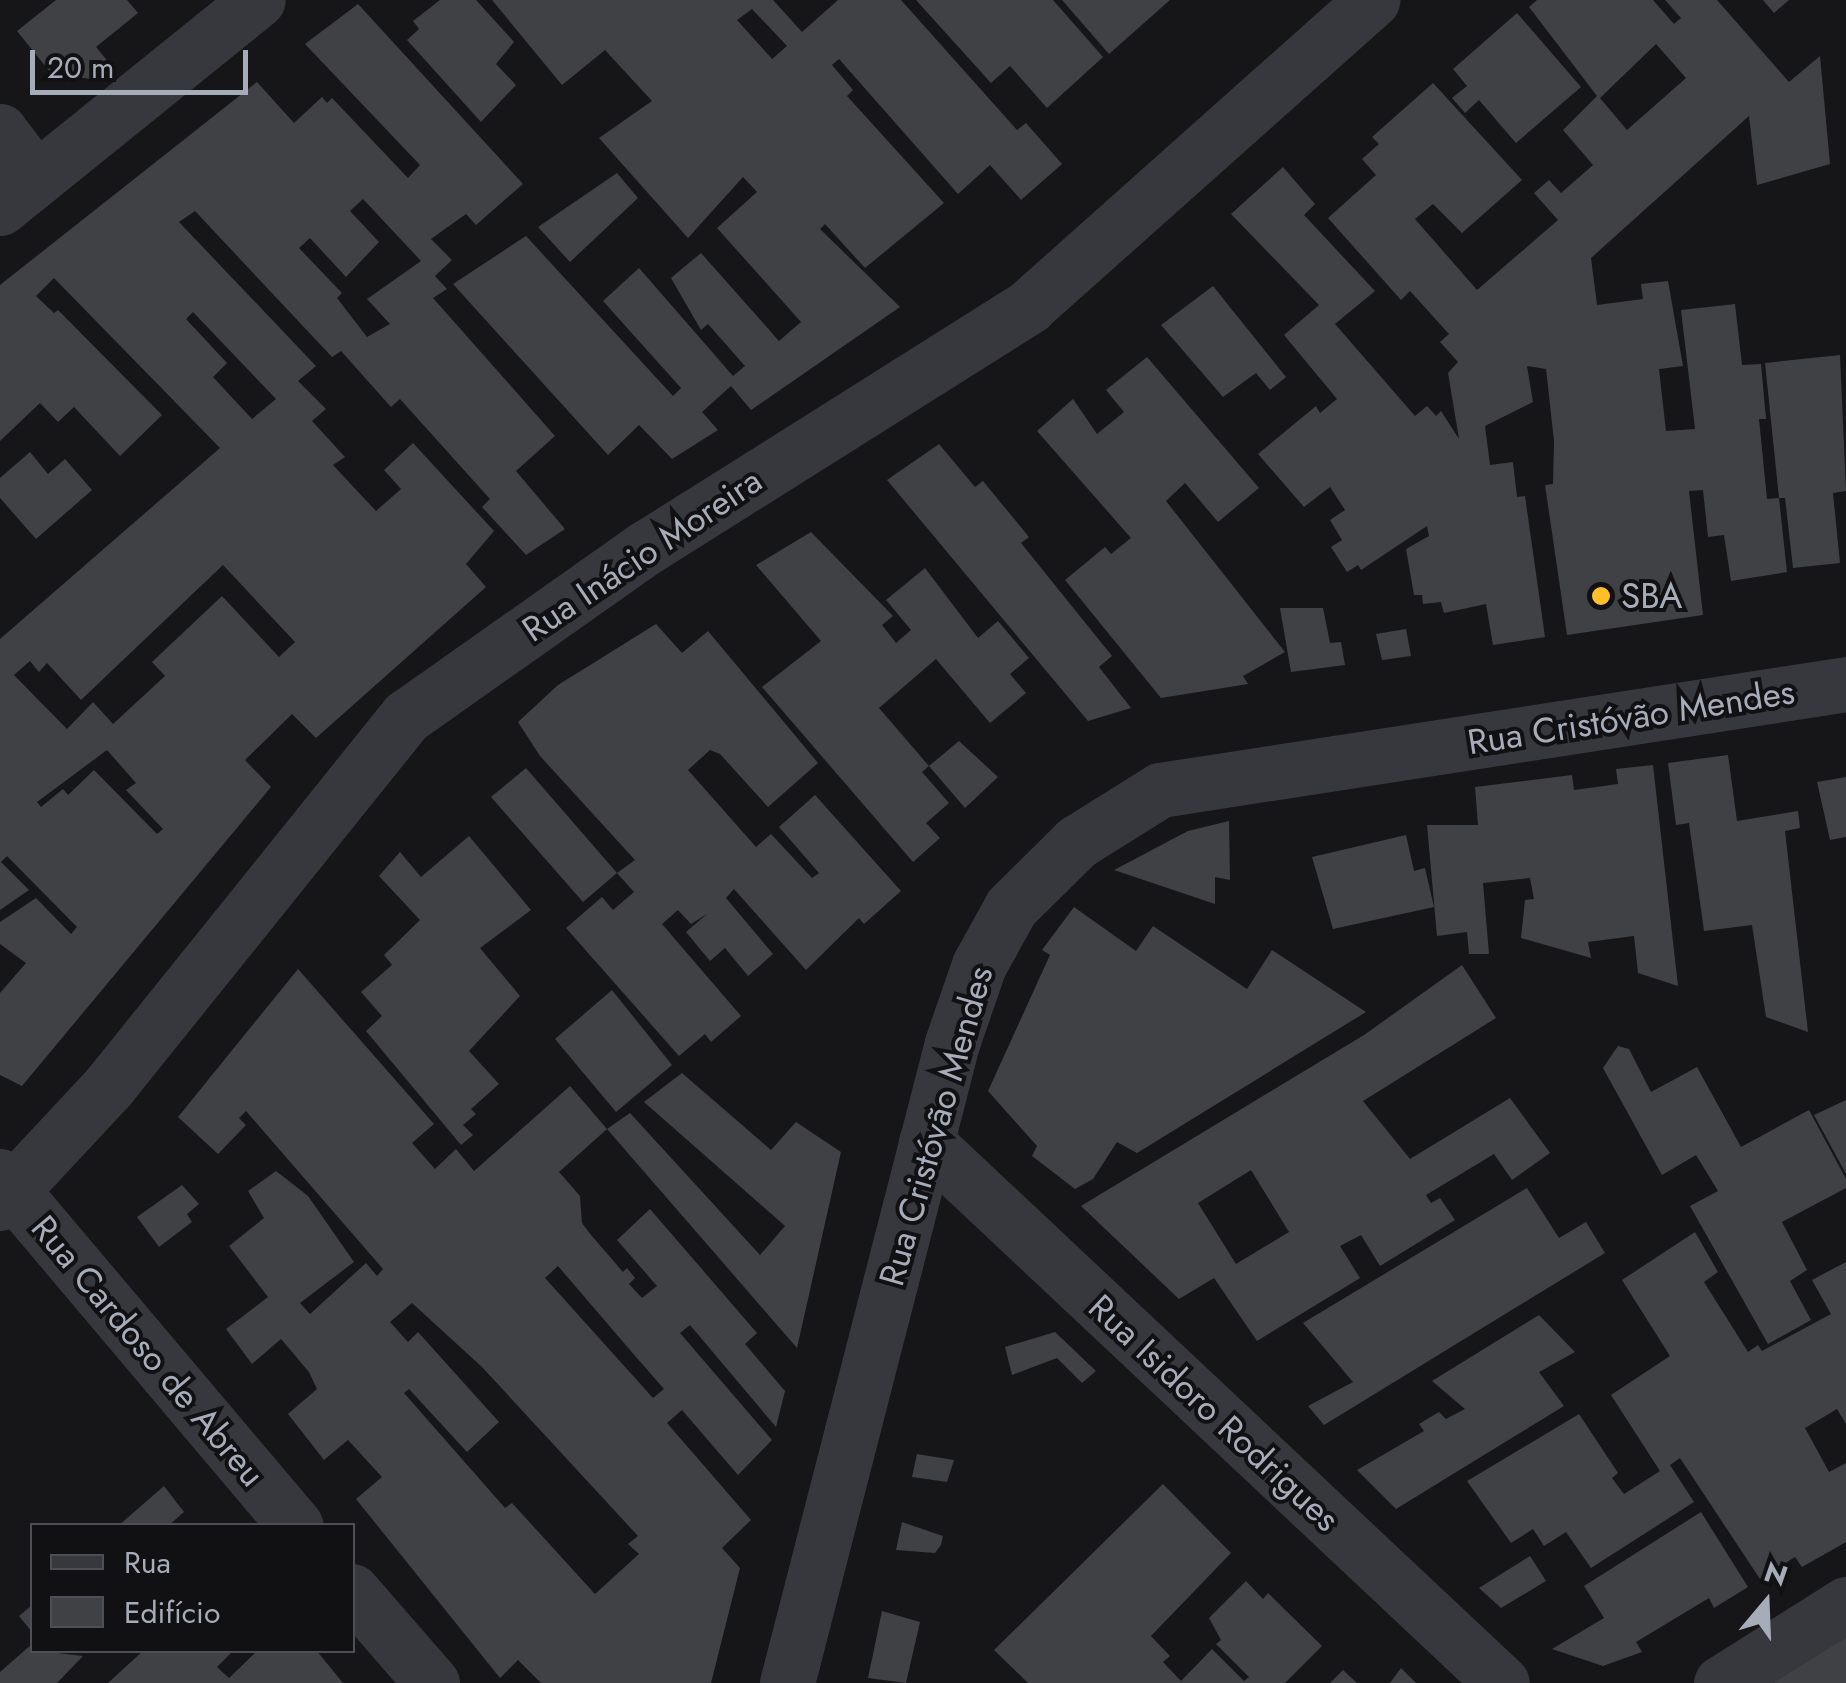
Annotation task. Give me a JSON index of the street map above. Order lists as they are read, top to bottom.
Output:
{
  "streets": {
    "street": [
      "Rua Inácio Moreira",
      "Rua Cristóvão Mendes",
      "Rua Cardoso de Abreu",
      "Rua Isidoro Rodrigues"
    ]
  },
  "crossings": [
    ["Rua Inácio Moreira", "Rua Cardoso de Abreu"],
    ["Rua Cristóvão Mendes", "Rua Isidoro Rodrigues"]
  ],
  "places": ["SBA"],
  "legend": ["Rua", "Edifício"],
  "scale_bar": "20 m",
  "north": "top"
}
